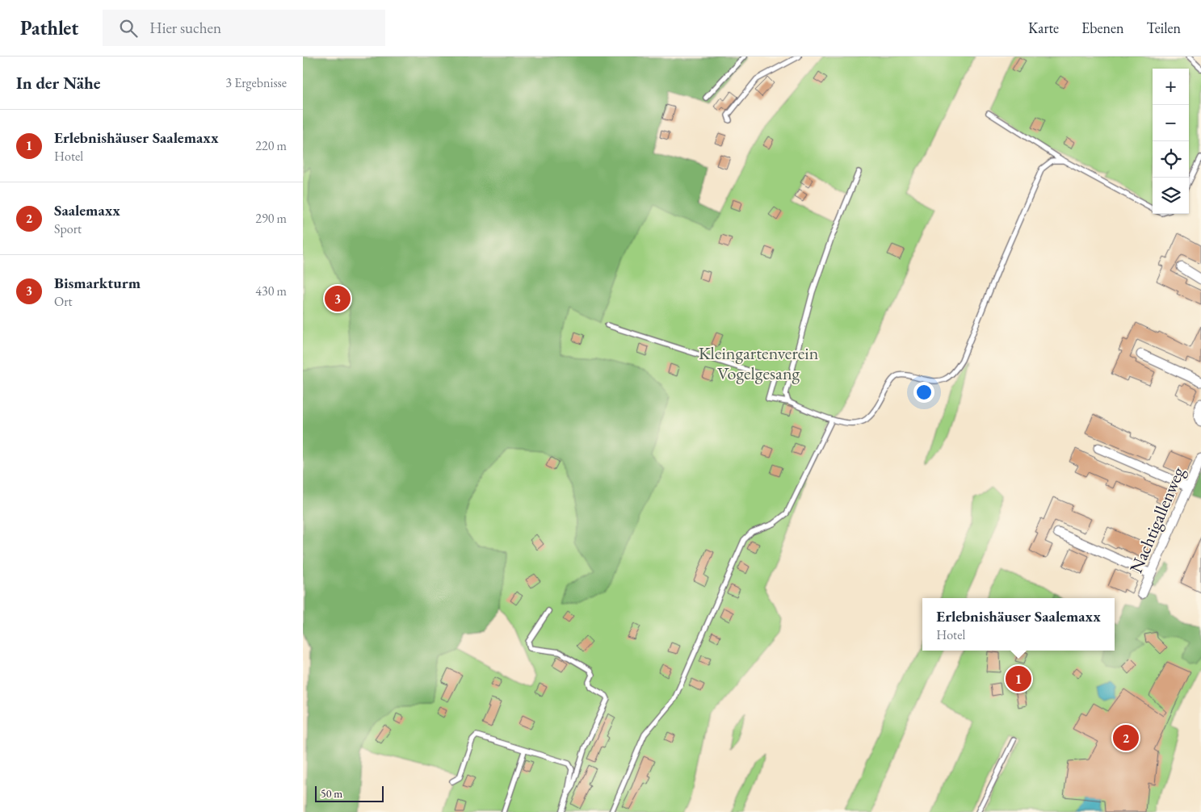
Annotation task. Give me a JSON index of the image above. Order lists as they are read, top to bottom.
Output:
{
  "streets": {
    "street": ["Nachtigallenweg"]
  },
  "parks": ["Kleingartenverein Vogelgesang"],
  "scale_bar": "50 m",
  "page": {
    "header": "Pathlet",
    "search": "Hier suchen",
    "nav": ["Karte", "Ebenen", "Teilen"],
    "heading": ["In der Nähe", "3 Ergebnisse"],
    "map_buttons": ["+", "−"],
    "list": [
      {
        "mark": "1",
        "name": "Erlebnishäuser Saalemaxx",
        "note": "Hotel",
        "value": "220 m"
      },
      {
        "mark": "2",
        "name": "Saalemaxx",
        "note": "Sport",
        "value": "290 m"
      },
      {
        "mark": "3",
        "name": "Bismarkturm",
        "note": "Ort",
        "value": "430 m"
      }
    ],
    "pins": ["3", "1", "2"],
    "popup": ["Erlebnishäuser Saalemaxx", "Hotel"],
    "scale": "50 m"
  }
}
